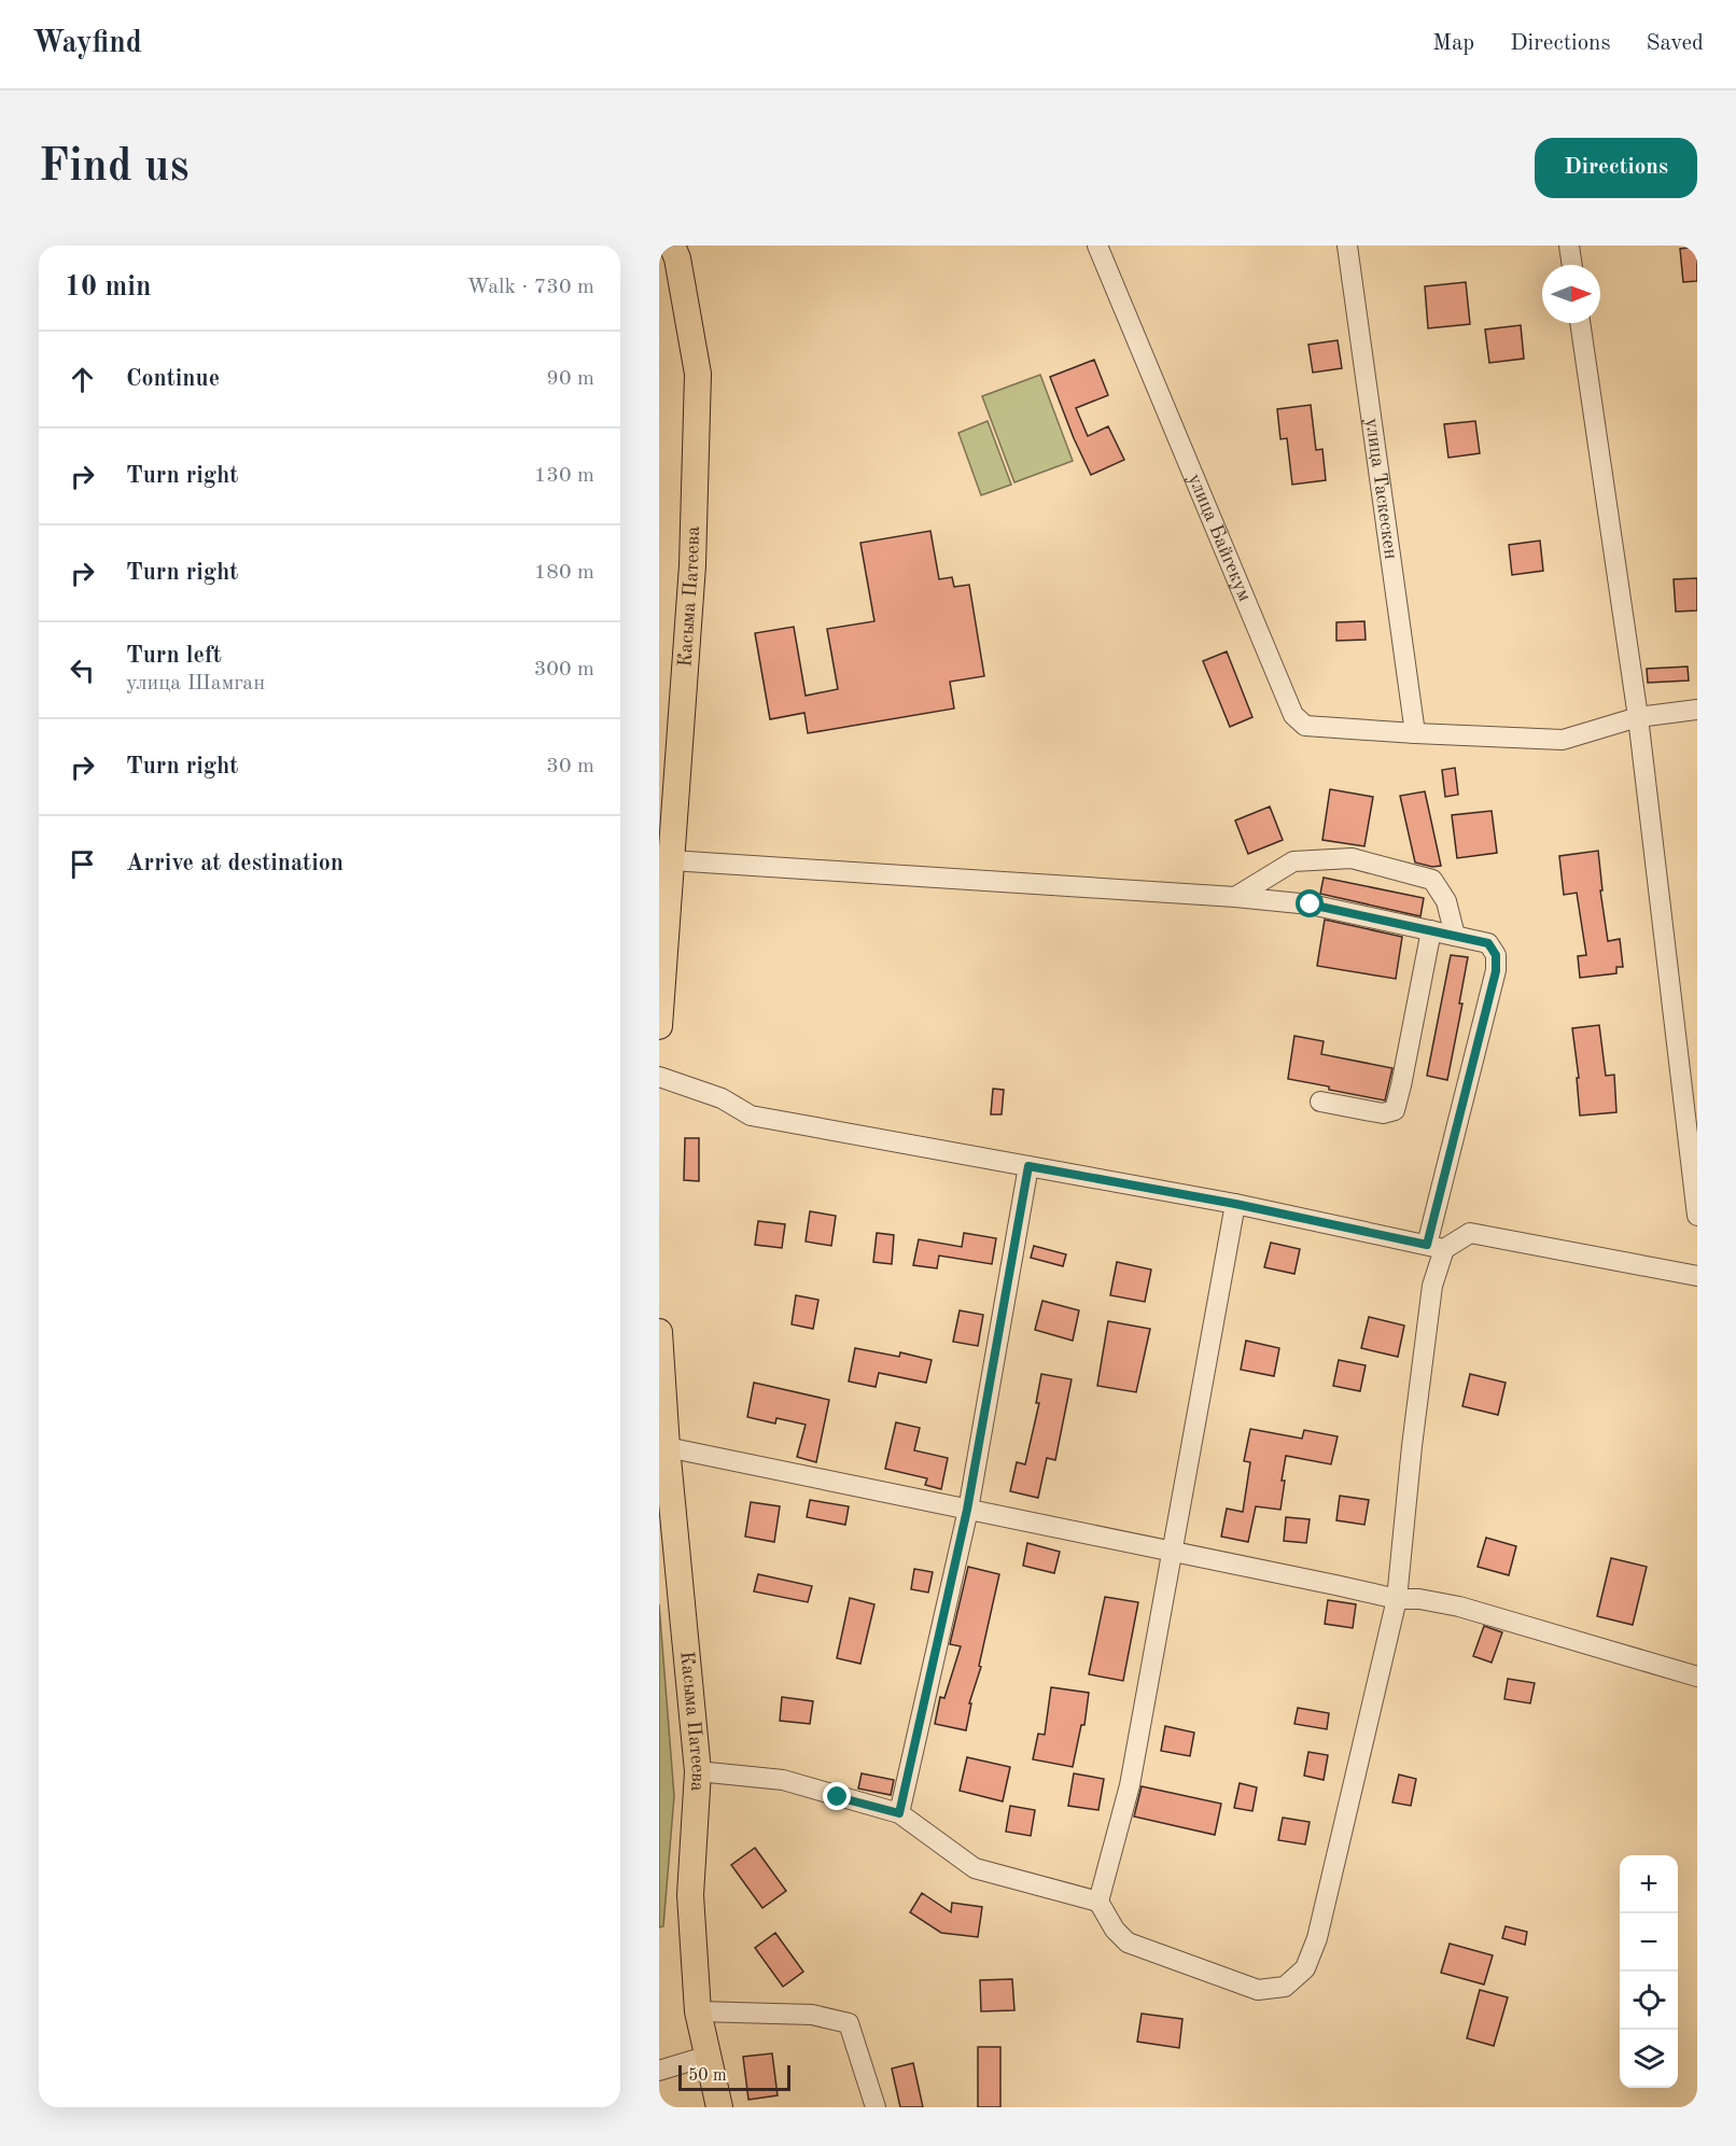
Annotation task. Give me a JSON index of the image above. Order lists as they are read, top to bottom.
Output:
{
  "streets": {
    "main road": ["Касыма Патеева"],
    "street": ["улица Таскескен", "улица Байгекум"]
  },
  "crossings": [
    ["улица Таскескен", "улица Байгекум"]
  ],
  "scale_bar": "50 m",
  "north": "right",
  "page": {
    "header": "Wayfind",
    "nav": ["Map", "Directions", "Saved"],
    "buttons": "Directions",
    "title": "Find us",
    "heading": ["10 min", "Walk · 730 m"],
    "list": [
      ["Continue", "90 m"],
      ["Turn right", "130 m"],
      ["Turn right", "180 m"],
      ["Turn left", "улица Шамган", "300 m"],
      ["Turn right", "30 m"],
      "Arrive at destination"
    ],
    "map_buttons": ["+", "−"],
    "scale": "50 m"
  }
}
